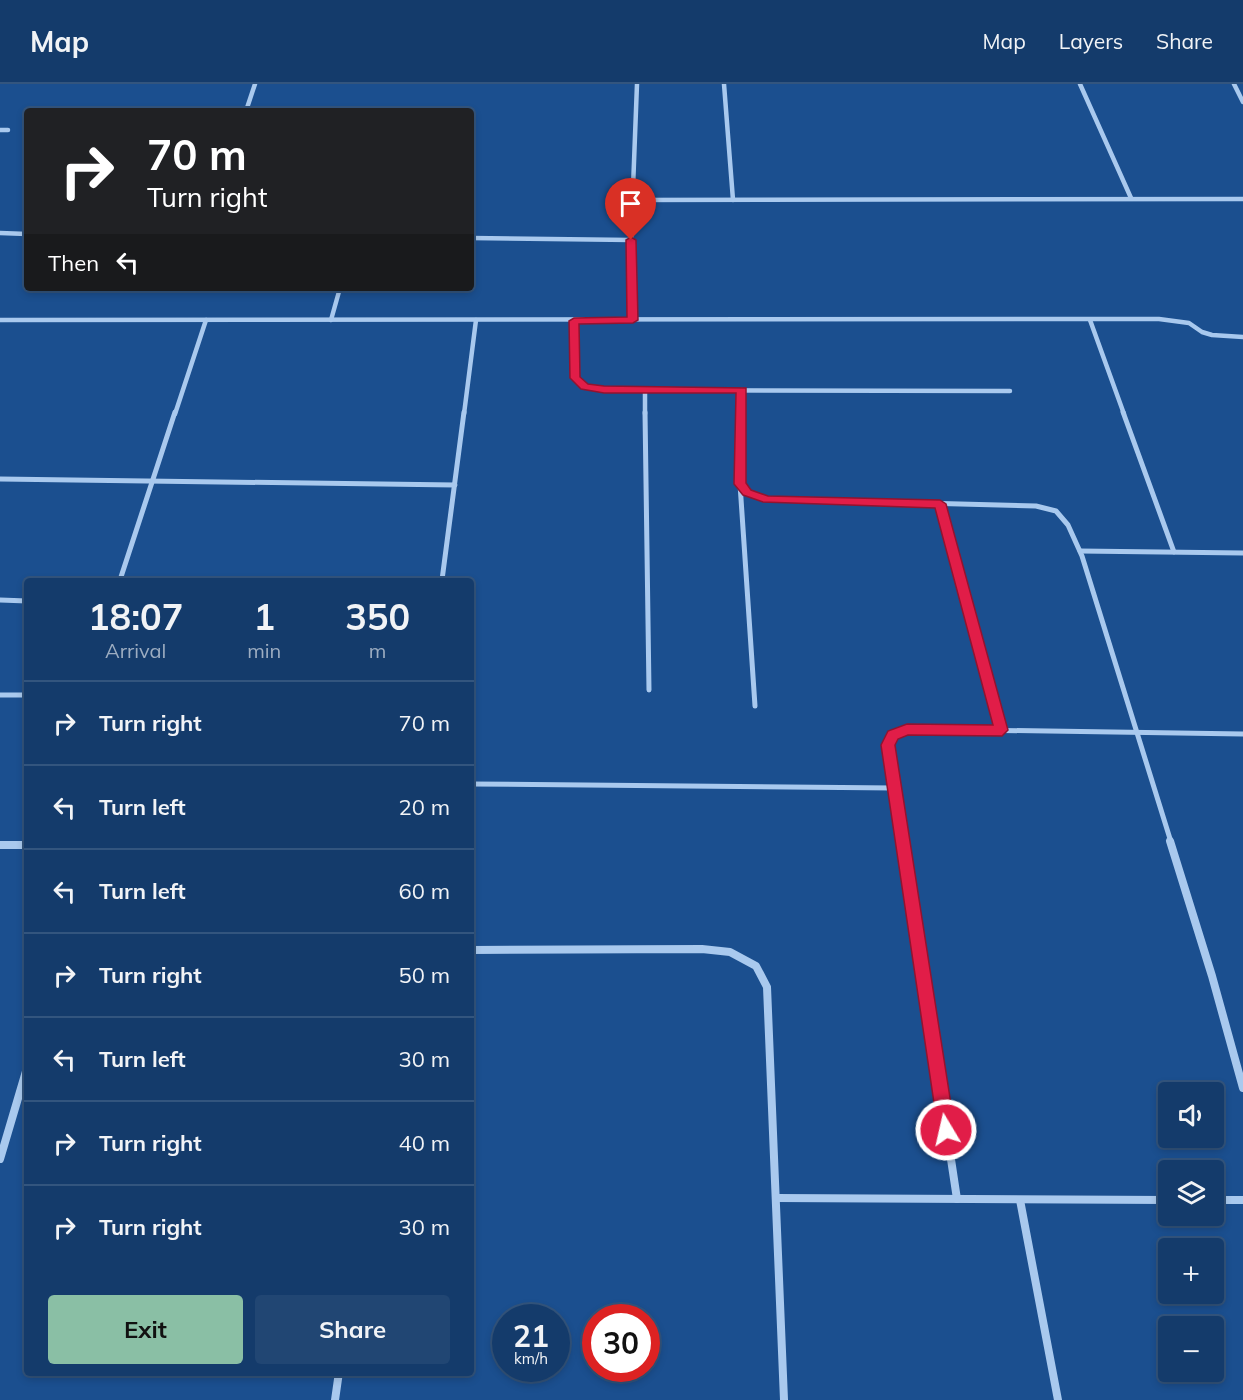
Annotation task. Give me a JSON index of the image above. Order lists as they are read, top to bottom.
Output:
{
  "page": {
    "header": "Map",
    "nav": ["Map", "Layers", "Share"],
    "turn": ["70 m", "Turn right"],
    "then": "Then",
    "eta": [
      "18:07",
      "Arrival",
      "1",
      "min",
      "350",
      "m"
    ],
    "list": [
      {
        "name": "Turn right",
        "value": "70 m"
      },
      {
        "name": "Turn left",
        "value": "20 m"
      },
      {
        "name": "Turn left",
        "value": "60 m"
      },
      {
        "name": "Turn right",
        "value": "50 m"
      },
      {
        "name": "Turn left",
        "value": "30 m"
      },
      {
        "name": "Turn right",
        "value": "40 m"
      },
      {
        "name": "Turn right",
        "value": "30 m"
      }
    ],
    "map_buttons": ["+", "−"],
    "buttons": ["Exit", "Share"],
    "speed": "21 km/h",
    "limit": "30"
  }
}
